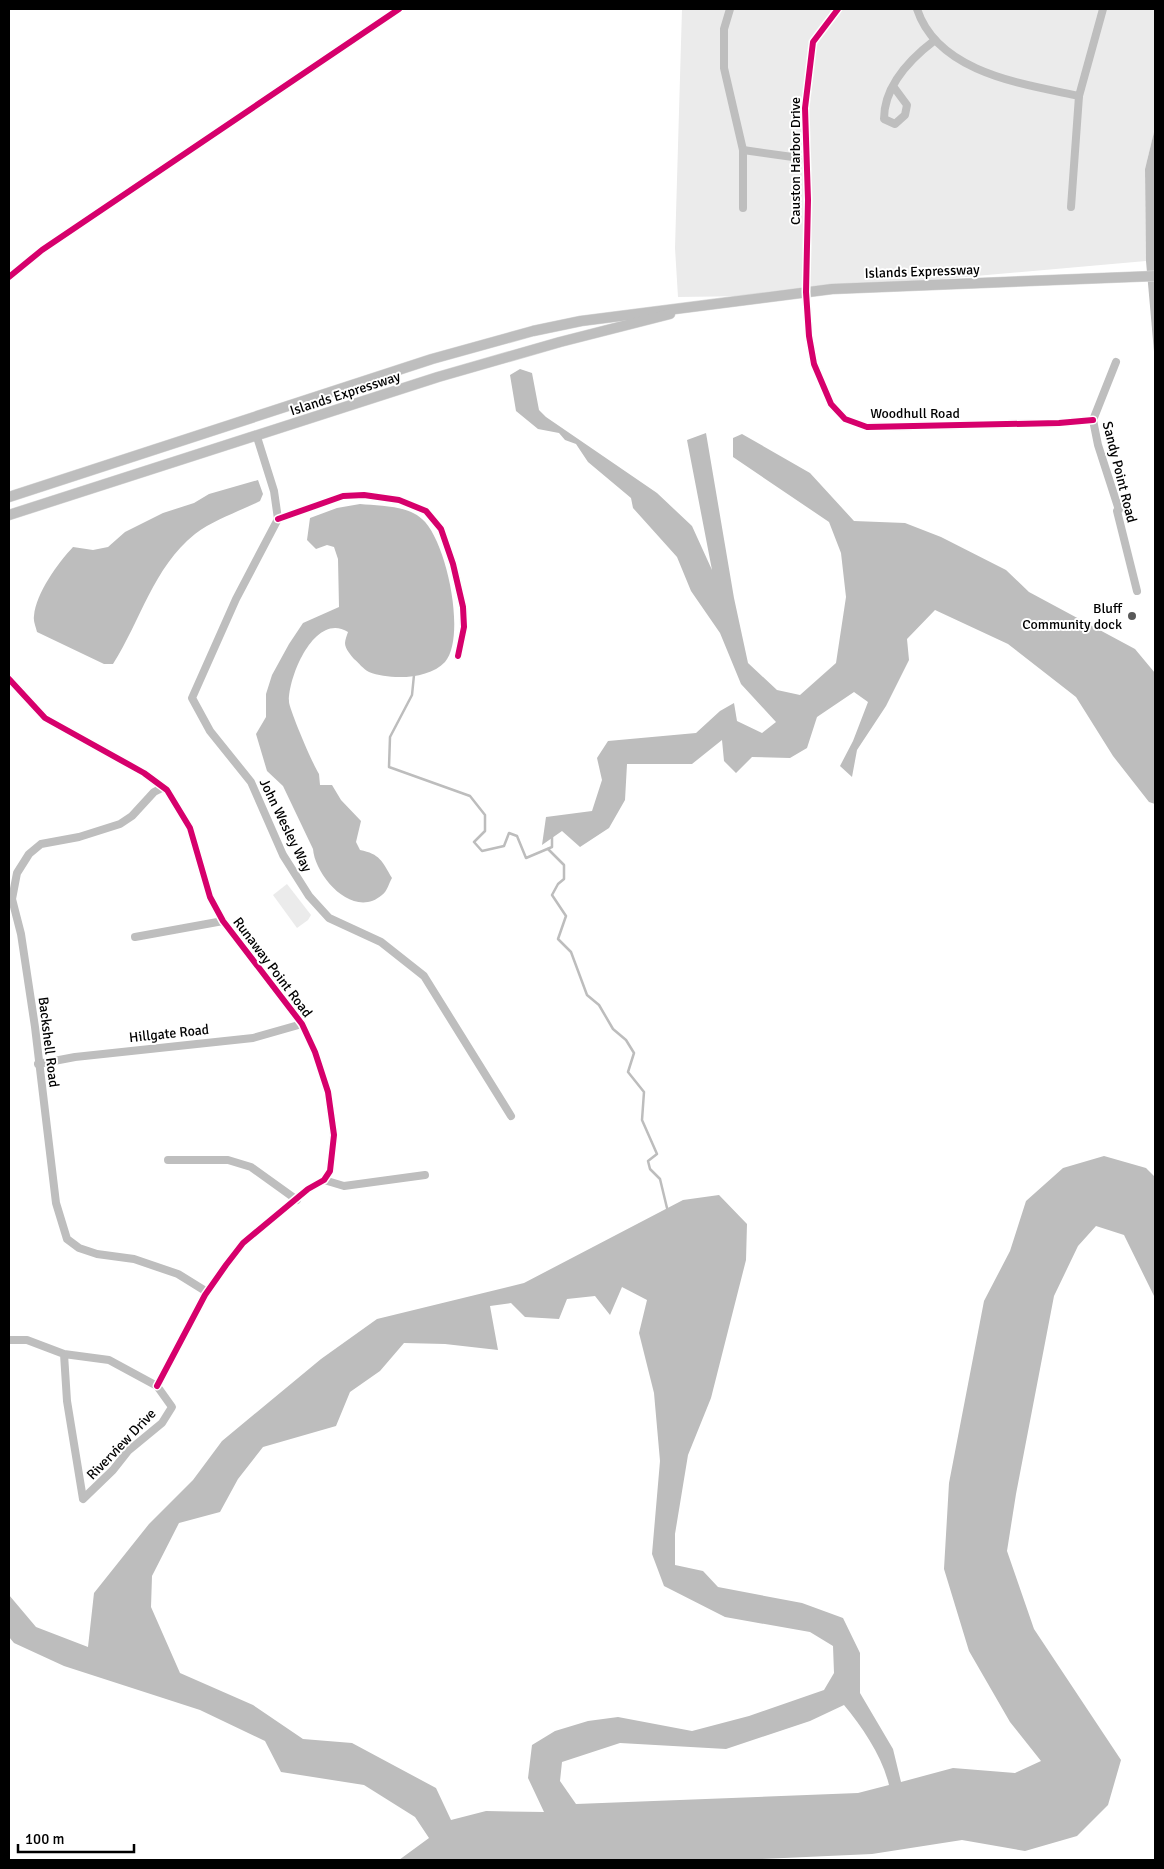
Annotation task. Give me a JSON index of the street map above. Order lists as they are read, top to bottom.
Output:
{
  "streets": {
    "main road": ["Islands Expressway"],
    "street": [
      "Causton Harbor Drive",
      "Woodhull Road",
      "Sandy Point Road",
      "John Wesley Way",
      "Runaway Point Road",
      "Hillgate Road",
      "Backshell Road",
      "Riverview Drive"
    ]
  },
  "crossings": [
    ["Causton Harbor Drive", "Islands Expressway"],
    ["Causton Harbor Drive", "Woodhull Road"],
    ["Islands Expressway", "Woodhull Road"],
    ["Woodhull Road", "Sandy Point Road"],
    ["Runaway Point Road", "Hillgate Road"],
    ["Runaway Point Road", "Backshell Road"],
    ["Hillgate Road", "Backshell Road"]
  ],
  "places": ["Bluff Community dock"],
  "scale_bar": "100 m"
}
